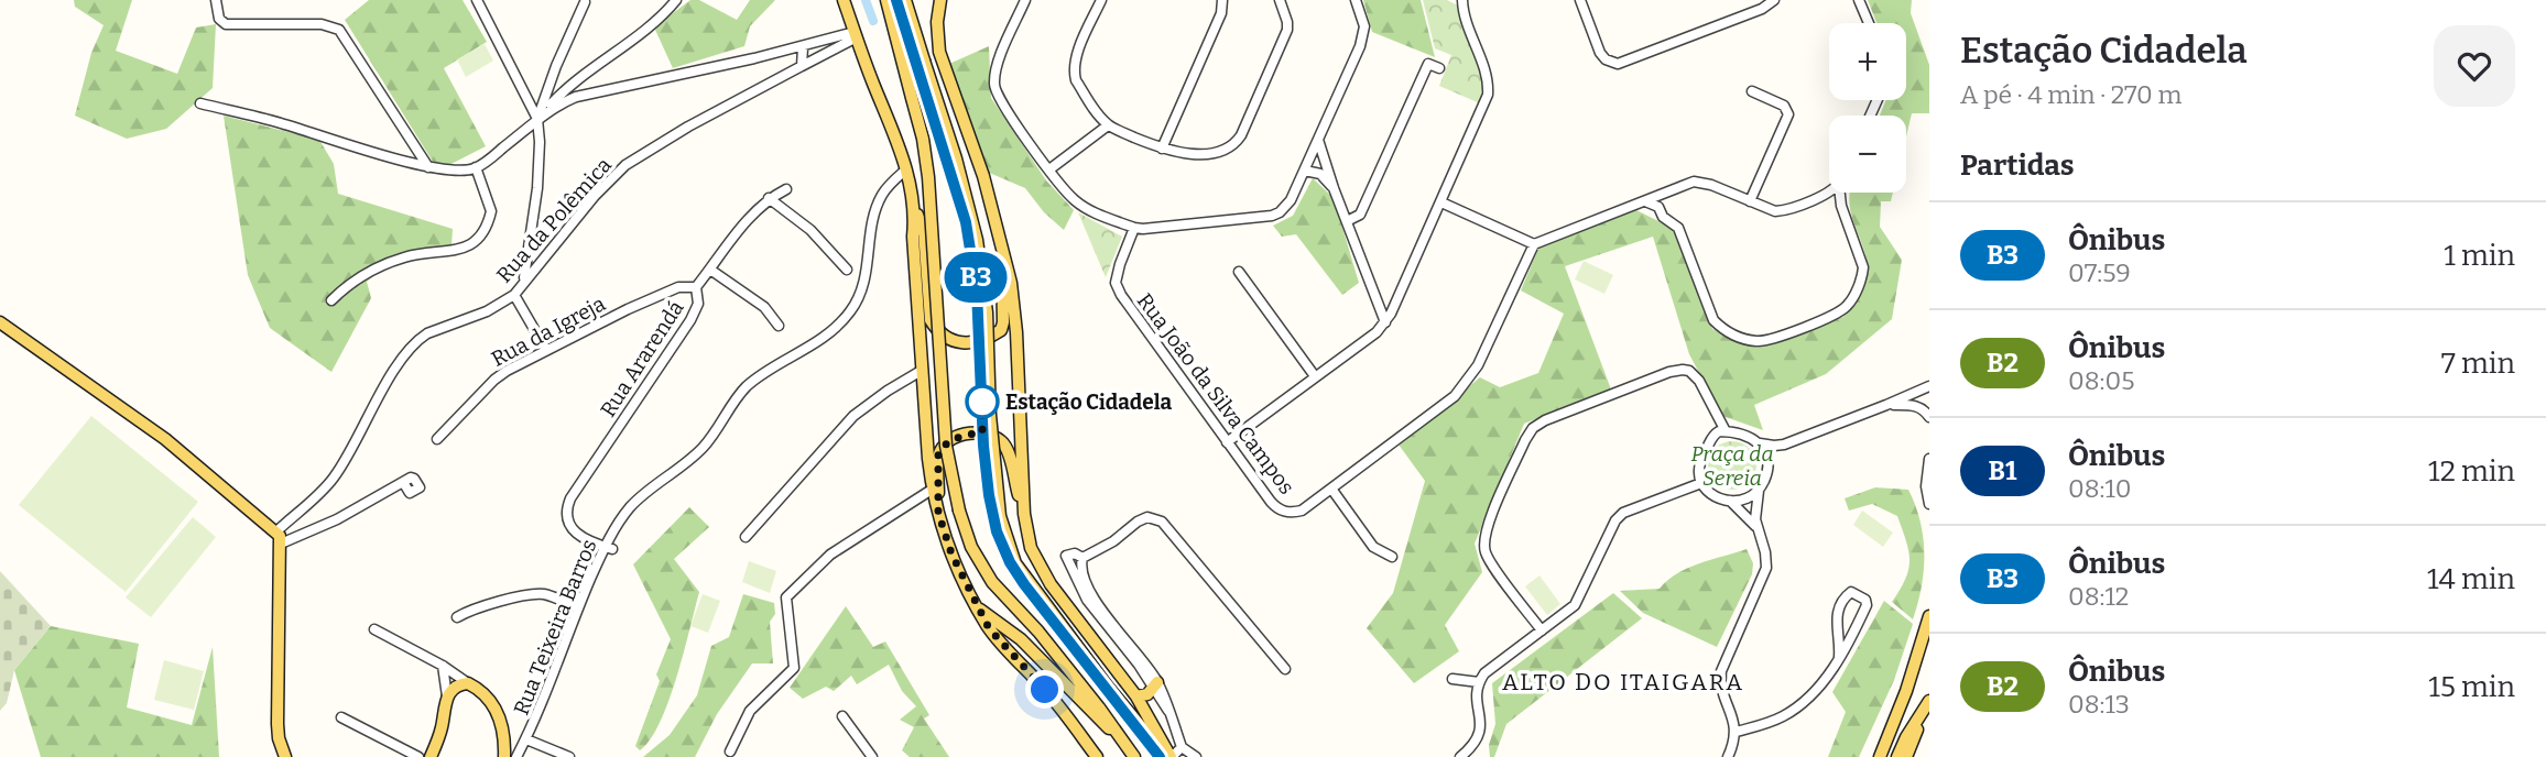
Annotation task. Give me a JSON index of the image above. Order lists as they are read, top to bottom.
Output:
{
  "streets": {
    "street": [
      "Rua da Polêmica",
      "Rua da Igreja",
      "Rua Ararendá",
      "Rua João da Silva Campos",
      "Rua Teixeira Barros"
    ]
  },
  "crossings": [
    ["Rua da Igreja", "Rua Ararendá"],
    ["Rua Ararendá", "Rua Teixeira Barros"]
  ],
  "districts": ["ALTO DO ITAIGARA"],
  "parks": ["Praça da Sereia"],
  "places": ["Estação Cidadela"],
  "lines": ["bus line B3"],
  "page": {
    "on_map": "B3",
    "heading": [
      ["Estação Cidadela", "A pé · 4 min · 270 m"],
      "Partidas"
    ],
    "map_buttons": ["+", "−"],
    "list": [
      {
        "mark": "B3",
        "name": "Ônibus",
        "note": "07:59",
        "value": "1 min"
      },
      {
        "mark": "B2",
        "name": "Ônibus",
        "note": "08:05",
        "value": "7 min"
      },
      {
        "mark": "B1",
        "name": "Ônibus",
        "note": "08:10",
        "value": "12 min"
      },
      {
        "mark": "B3",
        "name": "Ônibus",
        "note": "08:12",
        "value": "14 min"
      },
      {
        "mark": "B2",
        "name": "Ônibus",
        "note": "08:13",
        "value": "15 min"
      }
    ]
  }
}
